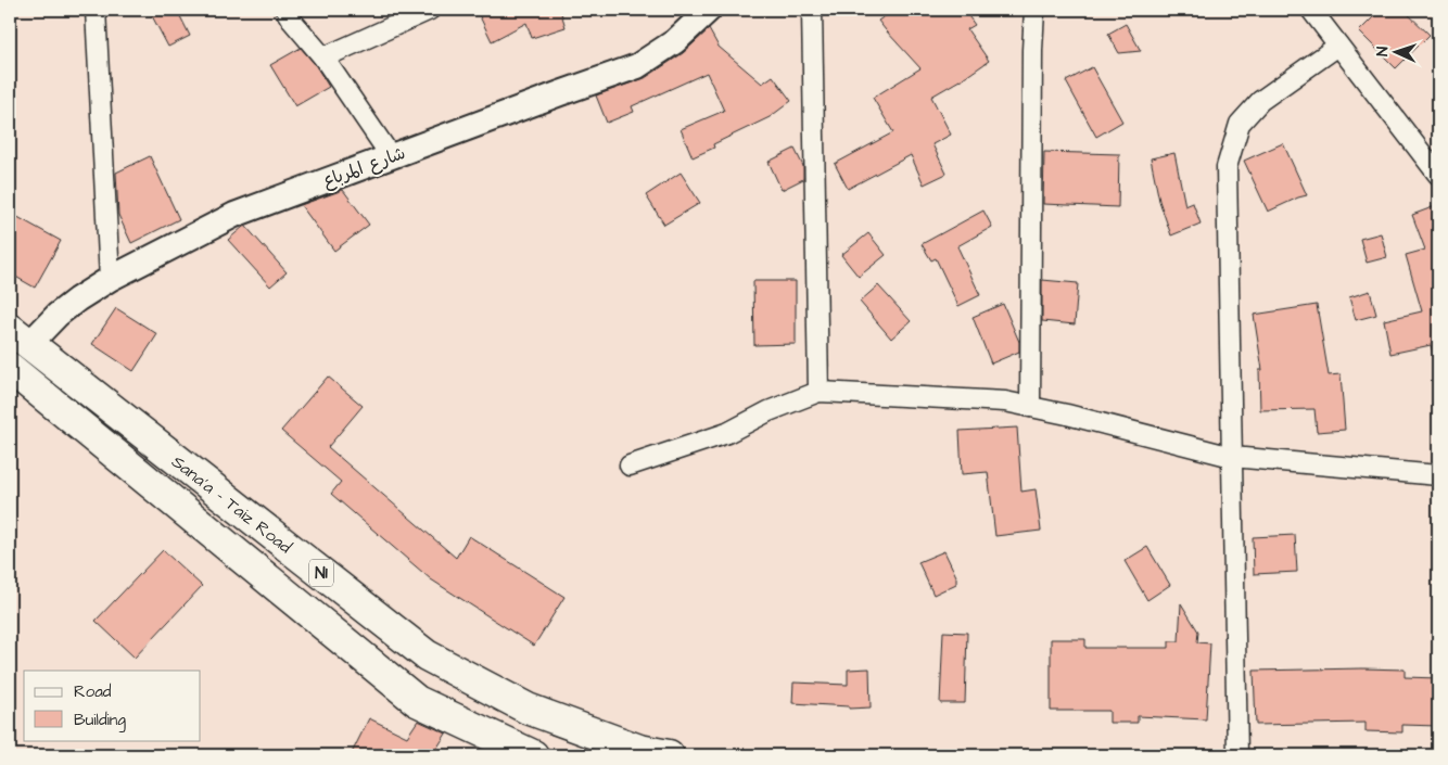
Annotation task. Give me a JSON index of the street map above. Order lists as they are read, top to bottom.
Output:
{
  "streets": {
    "highway": ["Sana'a - Taiz Road", "N1"],
    "street": ["شارع المرباع"]
  },
  "crossings": [
    ["شارع المرباع", "Sana'a - Taiz Road"]
  ],
  "legend": ["Road", "Building"],
  "north": "left"
}
